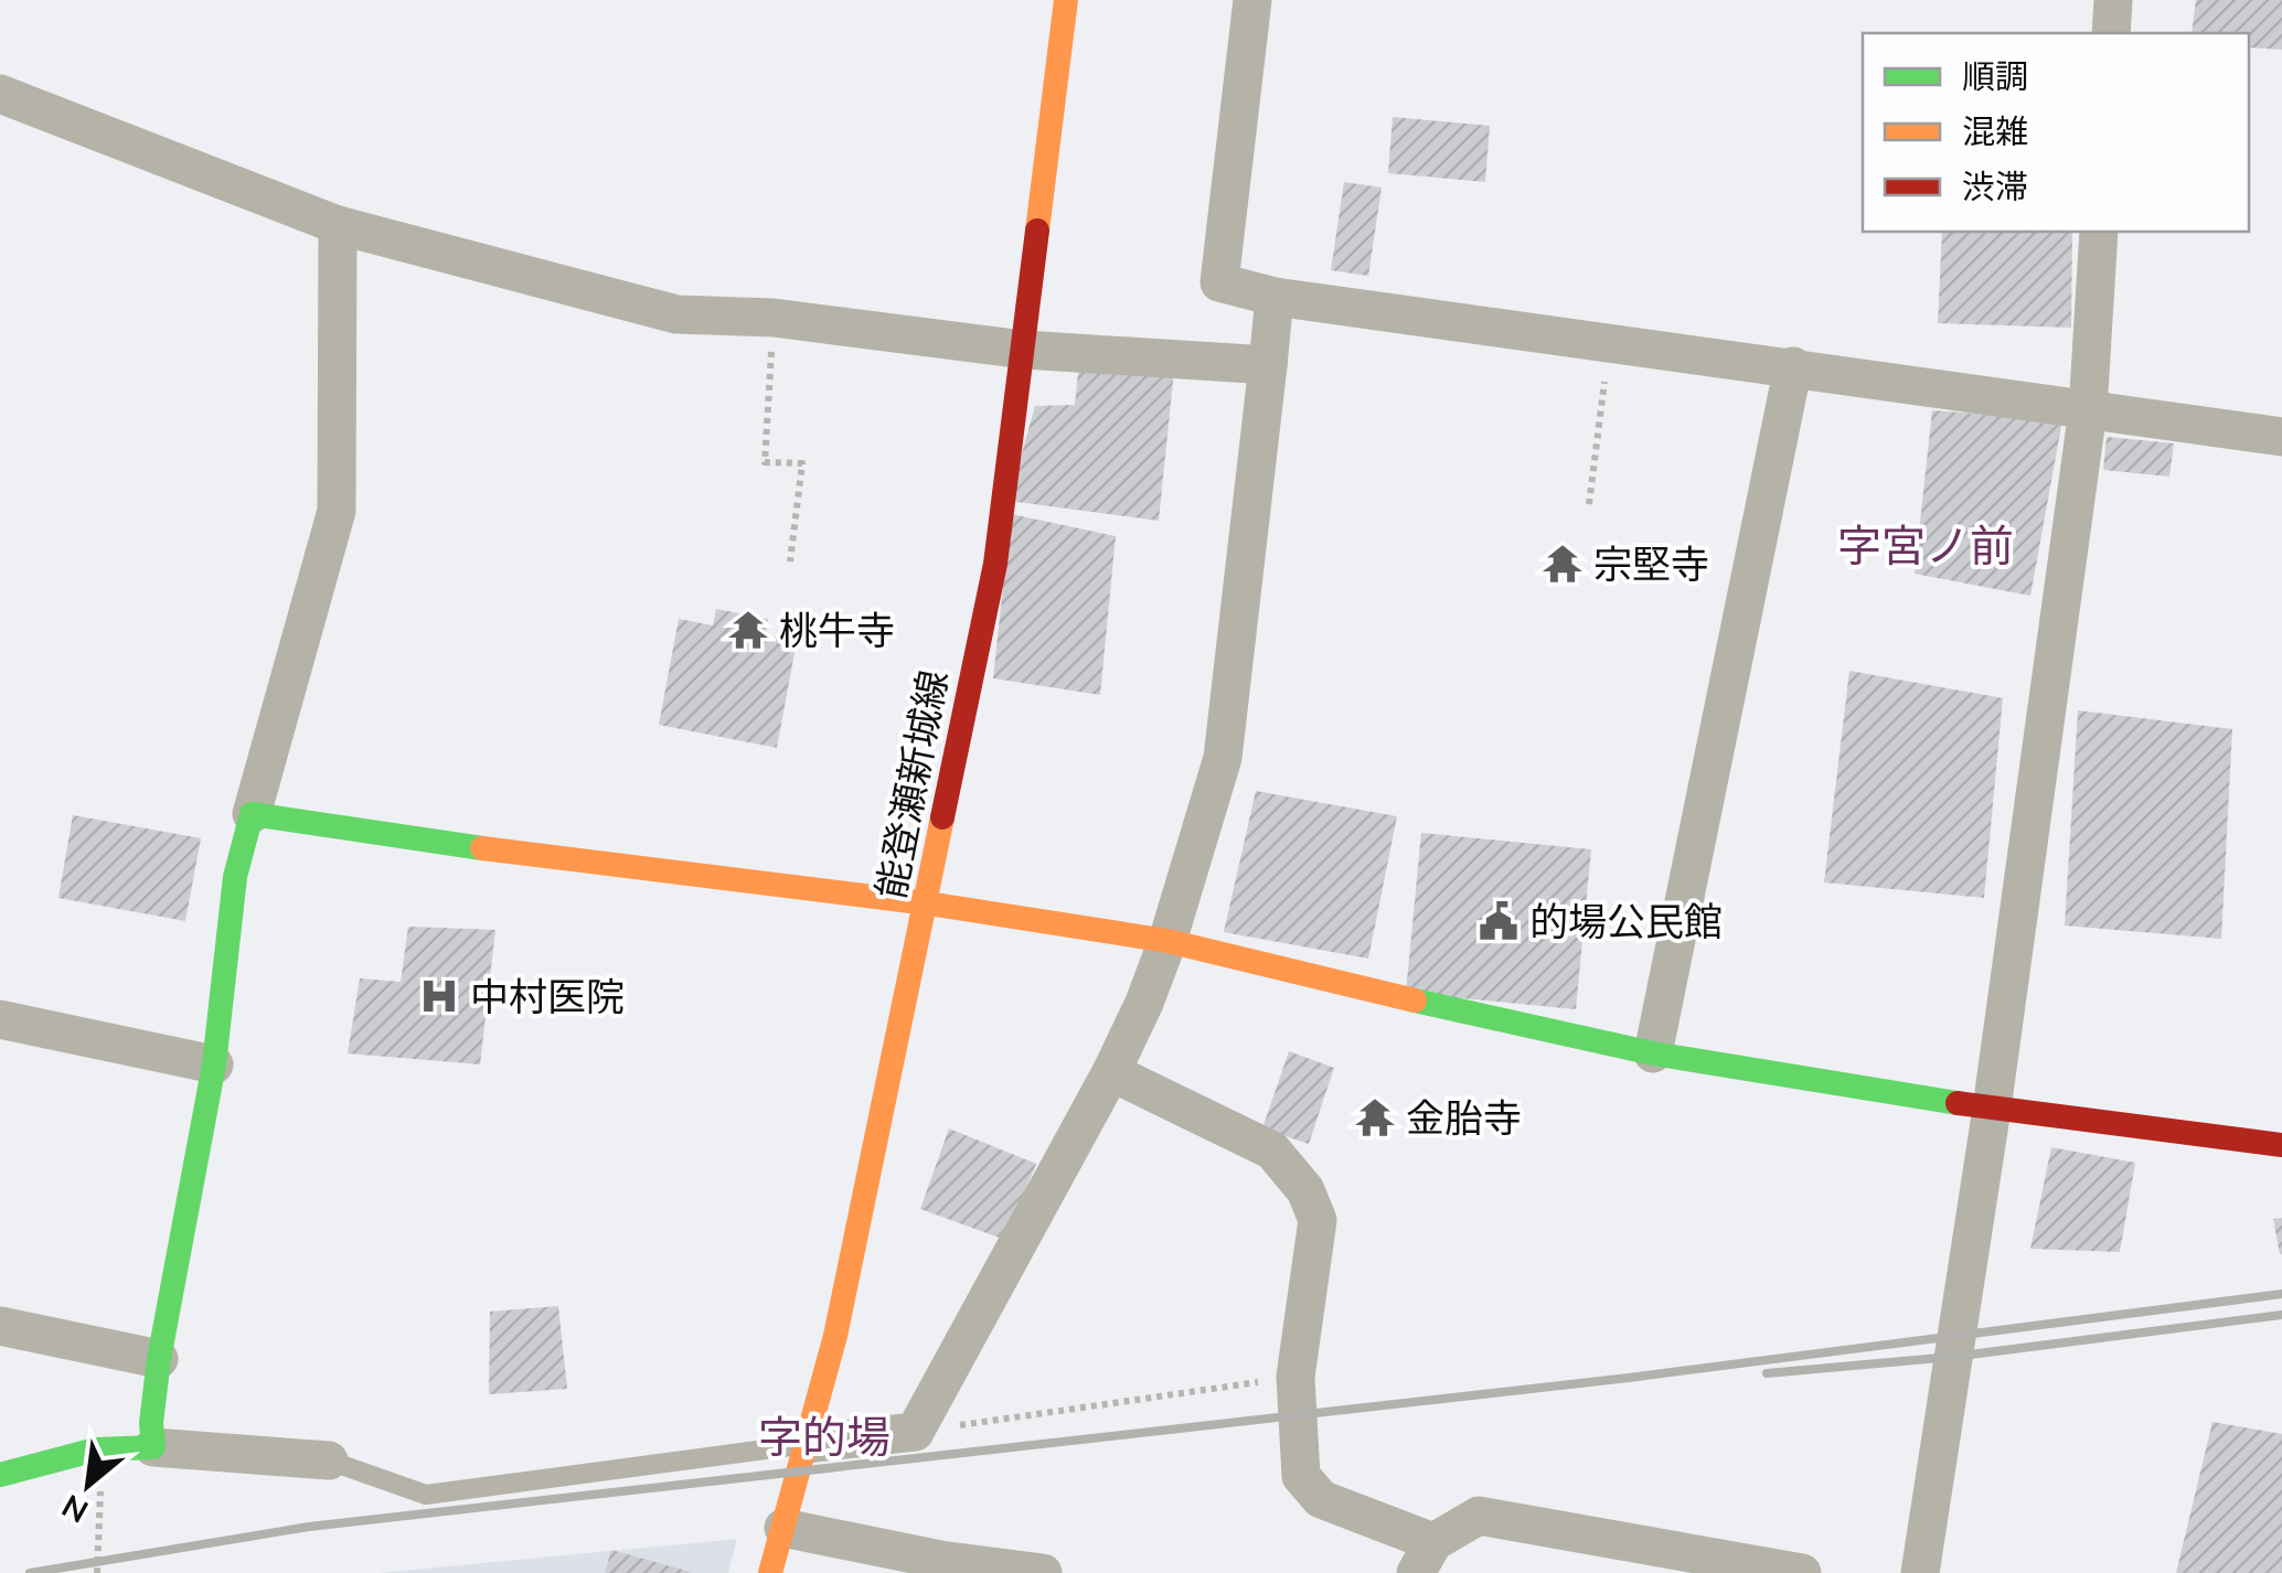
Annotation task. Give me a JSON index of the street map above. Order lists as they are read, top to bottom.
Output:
{
  "streets": {
    "street": ["能登瀬新城線"]
  },
  "districts": ["字宮ノ前", "字的場"],
  "places": {
    "temple": ["宗堅寺", "桃牛寺", "金胎寺"],
    "public building": ["的場公民館"],
    "hospital": ["中村医院"]
  },
  "legend": ["順調", "混雑", "渋滞"],
  "north": "bottom left"
}
